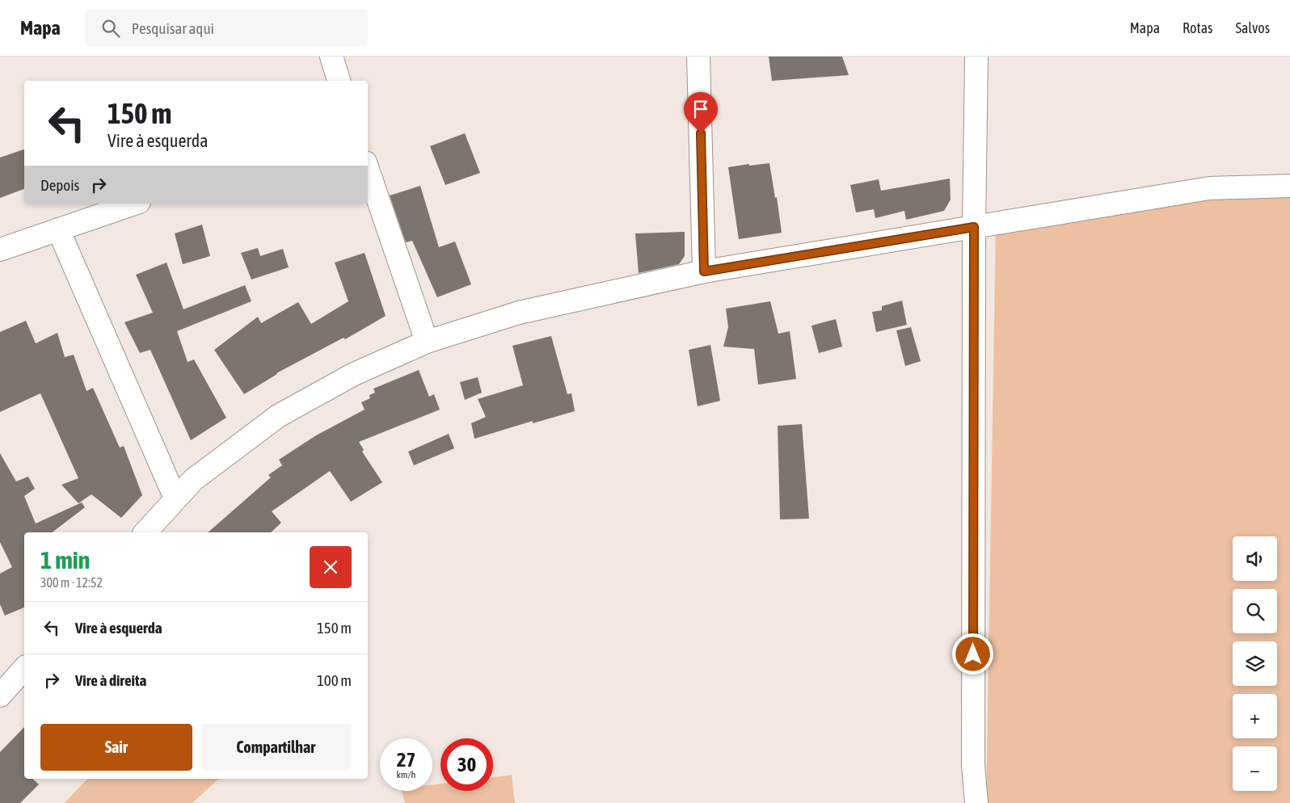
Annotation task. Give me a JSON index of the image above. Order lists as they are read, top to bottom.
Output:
{
  "page": {
    "header": "Mapa",
    "search": "Pesquisar aqui",
    "nav": ["Mapa", "Rotas", "Salvos"],
    "turn": ["150 m", "Vire à esquerda"],
    "then": "Depois",
    "heading": ["1 min", "300 m · 12:52"],
    "map_buttons": ["+", "−"],
    "list": [
      {
        "name": "Vire à esquerda",
        "value": "150 m"
      },
      {
        "name": "Vire à direita",
        "value": "100 m"
      }
    ],
    "buttons": ["Sair", "Compartilhar"],
    "speed": "27 km/h",
    "limit": "30"
  }
}
